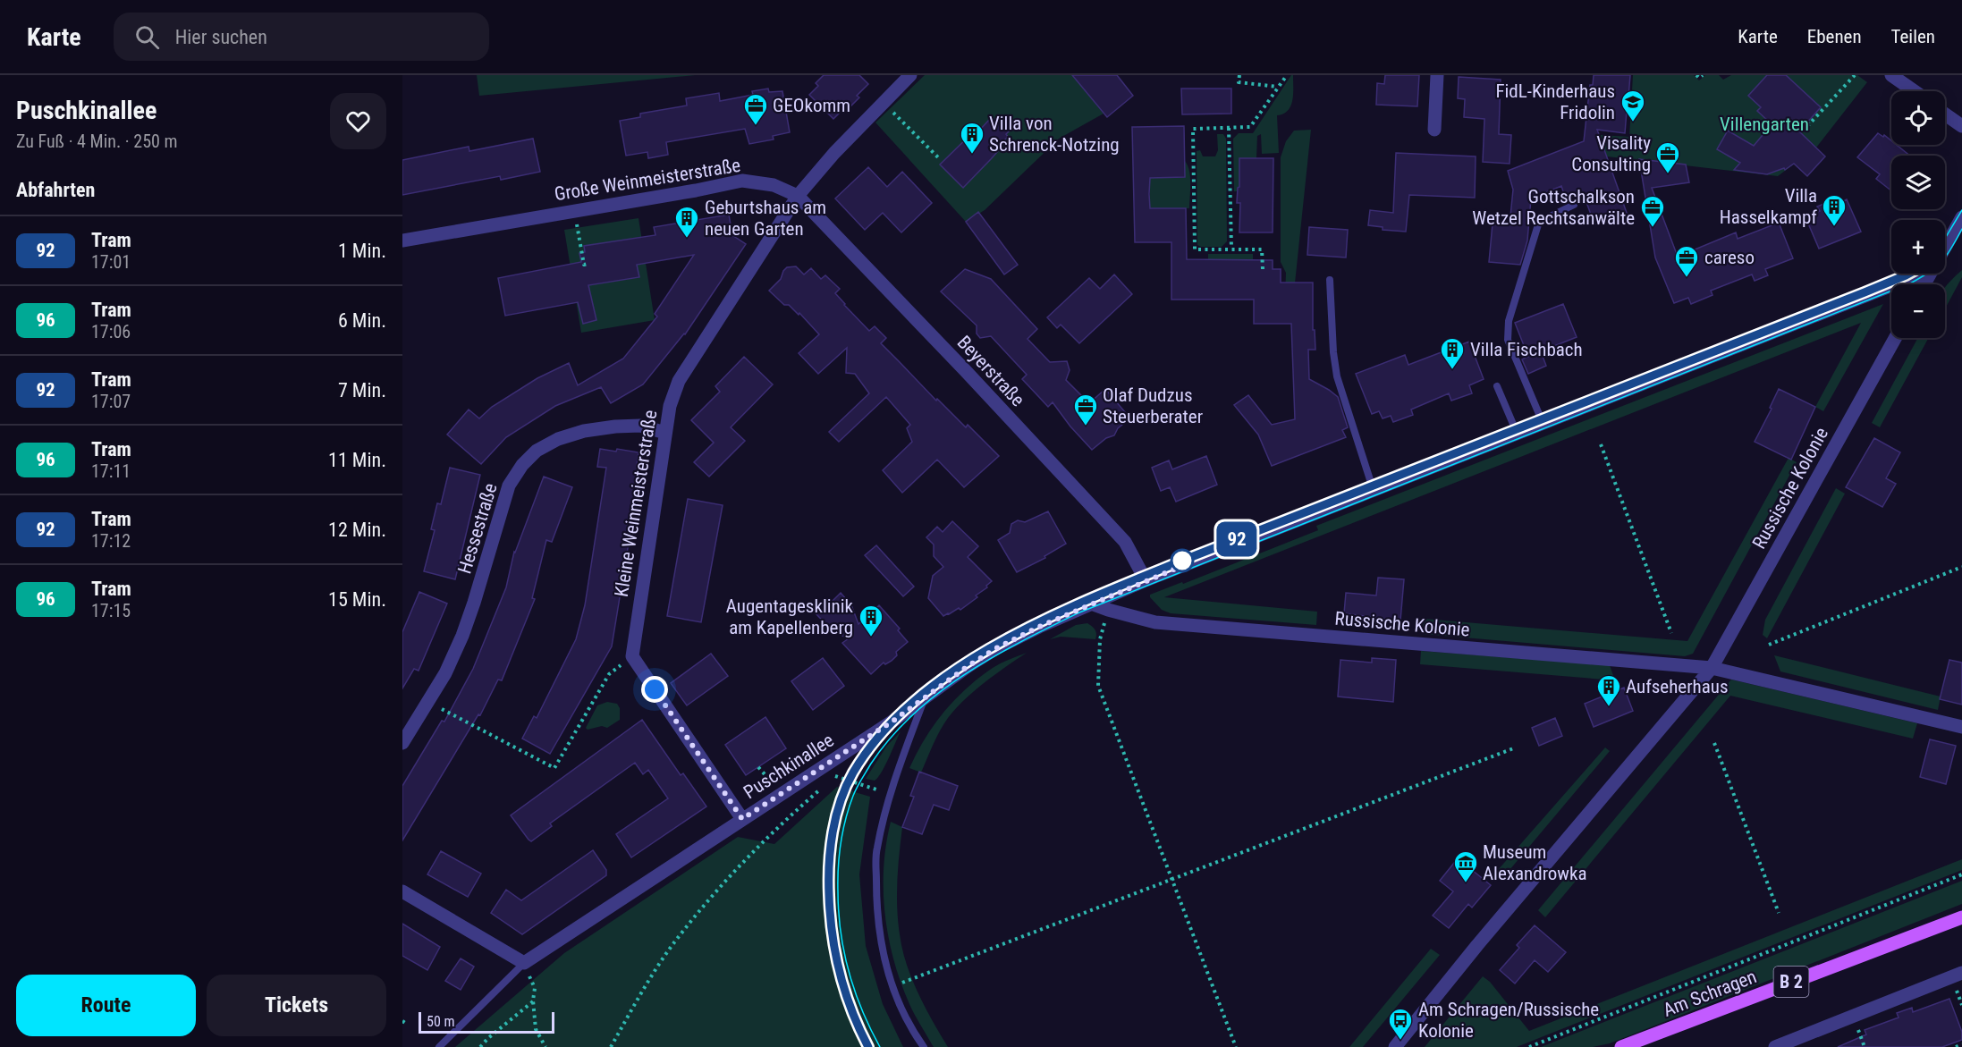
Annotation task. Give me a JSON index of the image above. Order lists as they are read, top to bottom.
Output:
{
  "streets": {
    "main road": ["B 2", "Am Schragen"],
    "street": [
      "Große Weinmeisterstraße",
      "Beyerstraße",
      "Russische Kolonie",
      "Kleine Weinmeisterstraße",
      "Hessestraße",
      "Puschkinallee"
    ]
  },
  "crossings": [
    ["Große Weinmeisterstraße", "Beyerstraße"],
    ["Große Weinmeisterstraße", "Kleine Weinmeisterstraße"],
    ["Beyerstraße", "Kleine Weinmeisterstraße"],
    ["Beyerstraße", "Puschkinallee"],
    ["Russische Kolonie", "Puschkinallee"],
    ["Kleine Weinmeisterstraße", "Hessestraße"]
  ],
  "parks": ["Villengarten"],
  "places": {
    "school or university": ["FidL-Kinderhaus Fridolin"],
    "office": [
      "GEOkomm",
      "Visality Consulting",
      "Gottschalkson Wetzel Rechtsanwälte",
      "careso",
      "Olaf Dudzus Steuerberater"
    ],
    "building": [
      "Villa von Schrenck-Notzing",
      "Villa Hasselkampf",
      "Geburtshaus am neuen Garten",
      "Villa Fischbach",
      "Augentagesklinik am Kapellenberg",
      "Aufseherhaus"
    ],
    "museum": ["Museum Alexandrowka"],
    "bus stop": ["Am Schragen/Russische Kolonie"]
  },
  "lines": ["tram line 92"],
  "scale_bar": "50 m",
  "page": {
    "header": "Karte",
    "search": "Hier suchen",
    "nav": ["Karte", "Ebenen", "Teilen"],
    "heading": [
      ["Puschkinallee", "Zu Fuß · 4 Min. · 250 m"],
      "Abfahrten"
    ],
    "on_map": "92",
    "map_buttons": ["+", "−"],
    "list": [
      {
        "mark": "92",
        "name": "Tram",
        "note": "17:01",
        "value": "1 Min."
      },
      {
        "mark": "96",
        "name": "Tram",
        "note": "17:06",
        "value": "6 Min."
      },
      {
        "mark": "92",
        "name": "Tram",
        "note": "17:07",
        "value": "7 Min."
      },
      {
        "mark": "96",
        "name": "Tram",
        "note": "17:11",
        "value": "11 Min."
      },
      {
        "mark": "92",
        "name": "Tram",
        "note": "17:12",
        "value": "12 Min."
      },
      {
        "mark": "96",
        "name": "Tram",
        "note": "17:15",
        "value": "15 Min."
      }
    ],
    "buttons": ["Route", "Tickets"],
    "scale": "50 m"
  }
}
